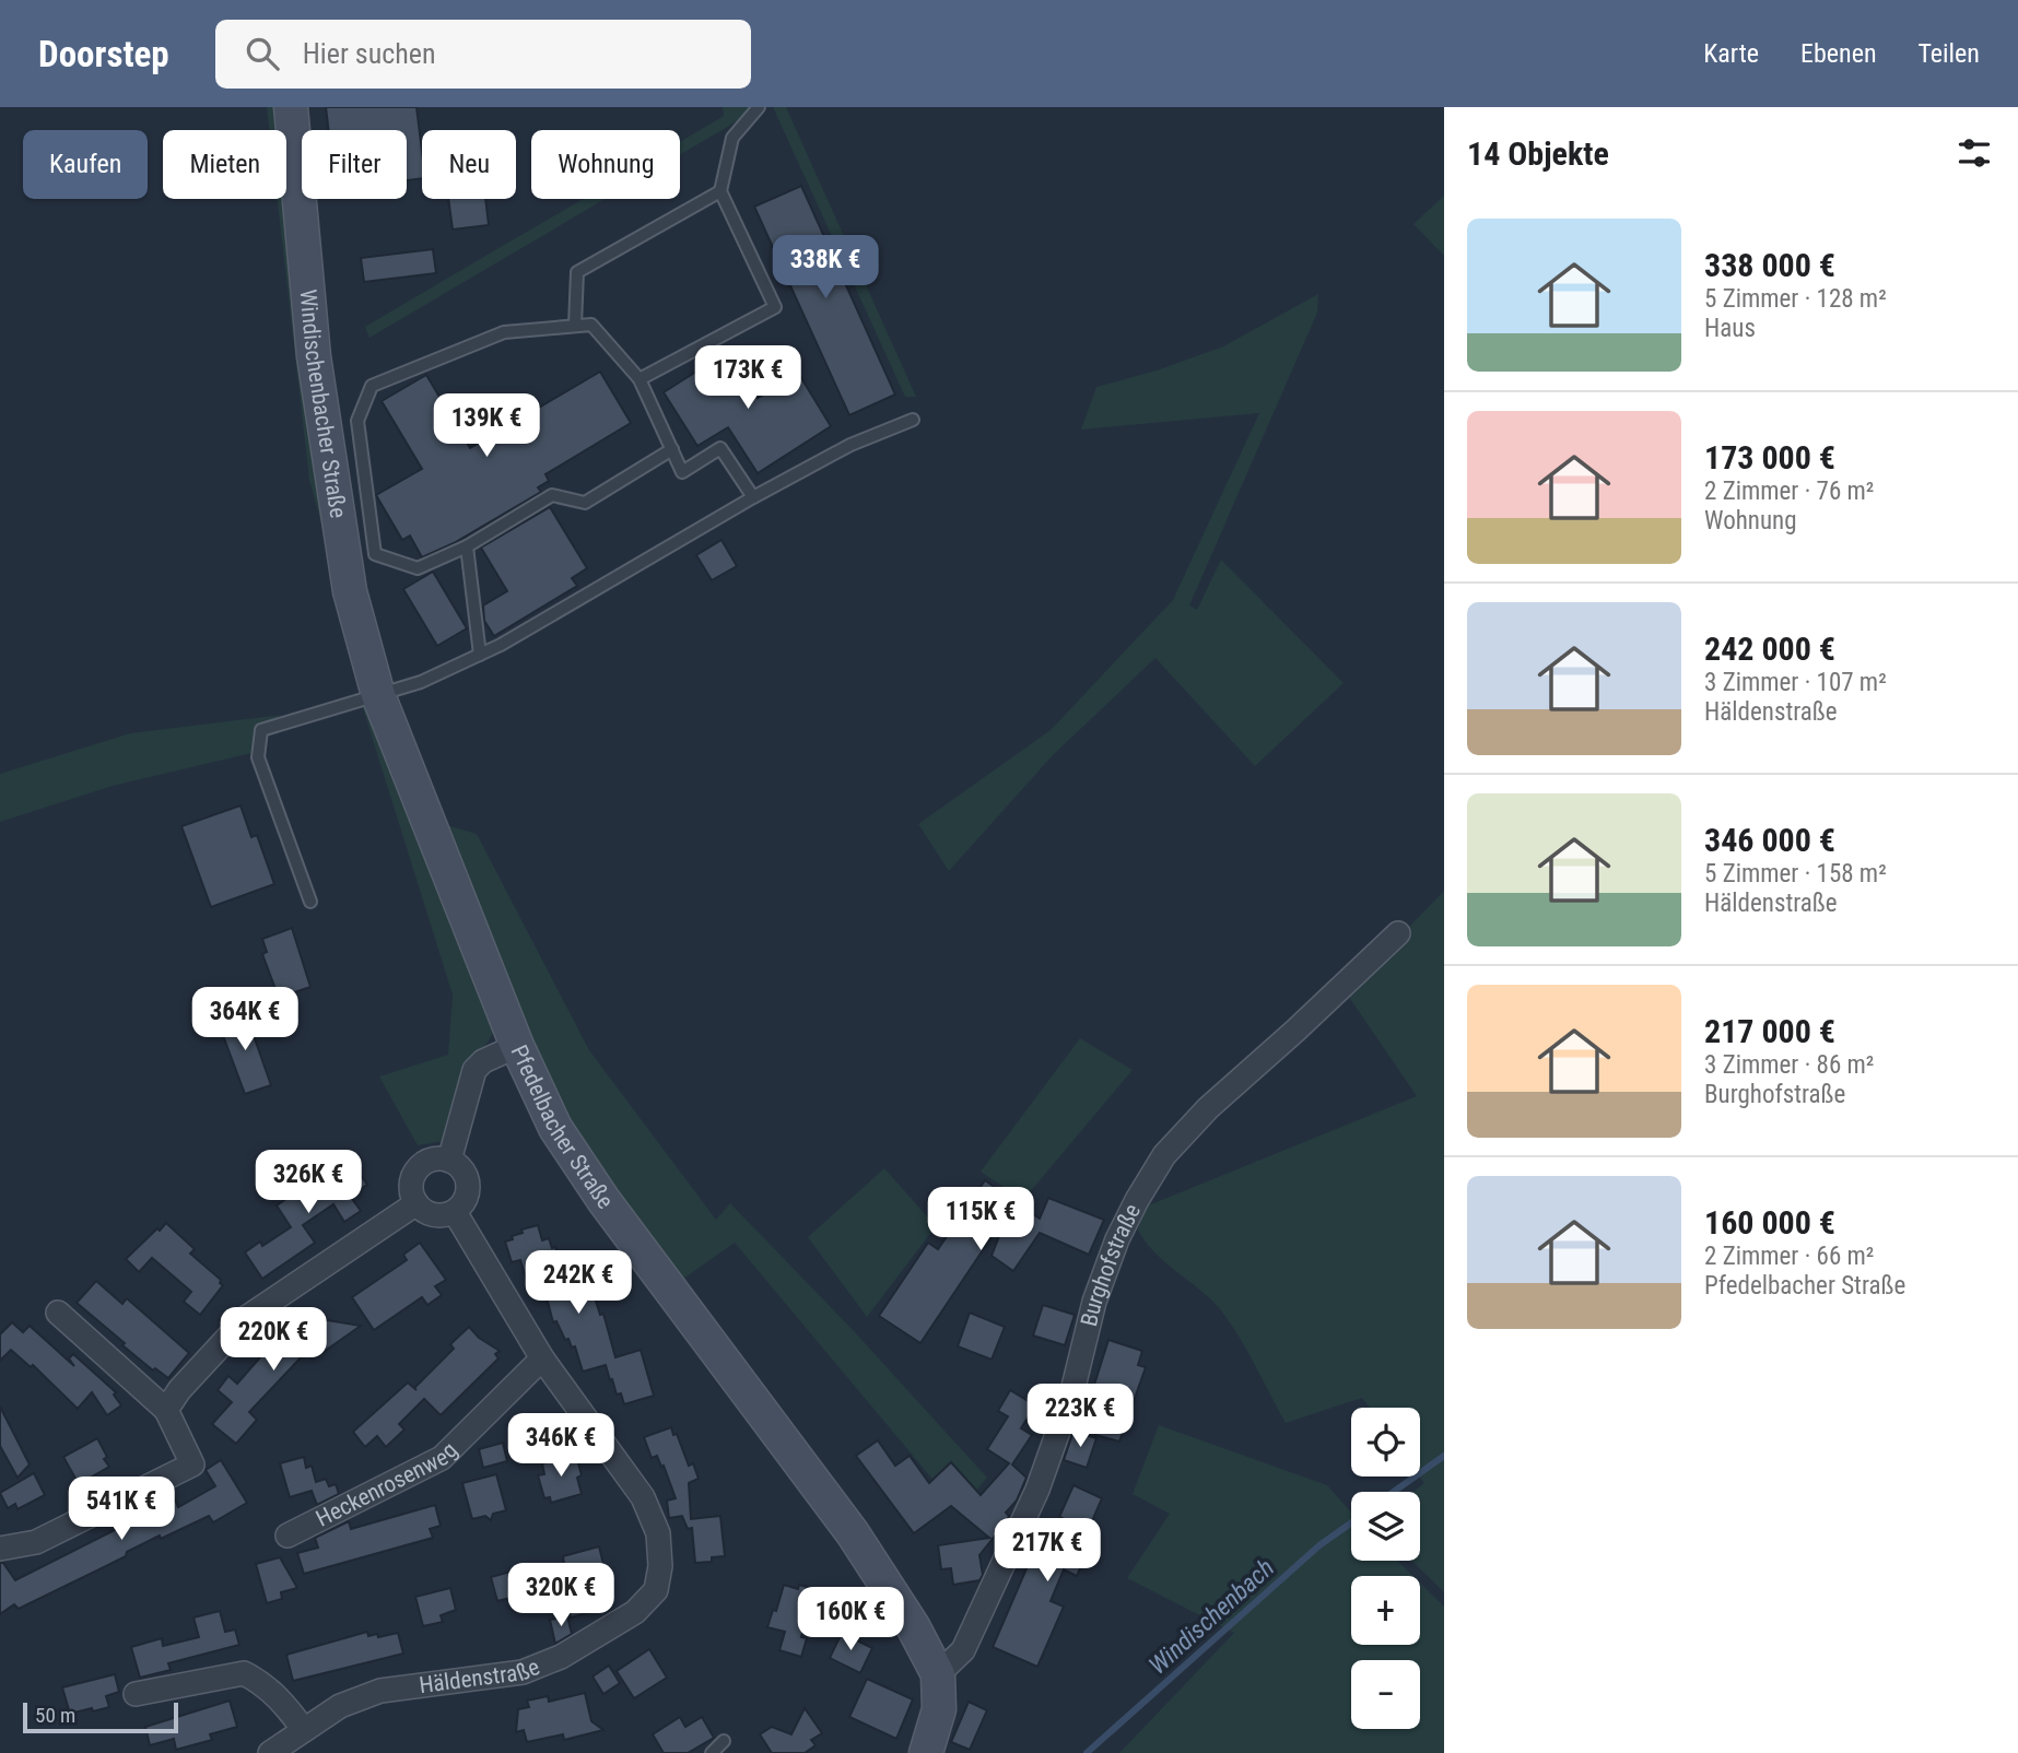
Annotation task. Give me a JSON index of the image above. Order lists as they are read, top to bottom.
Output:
{
  "streets": {
    "street": [
      "Windischenbacher Straße",
      "Pfedelbacher Straße",
      "Burghofstraße",
      "Heckenrosenweg",
      "Häldenstraße"
    ]
  },
  "crossings": [
    ["Windischenbacher Straße", "Pfedelbacher Straße"],
    ["Pfedelbacher Straße", "Burghofstraße"],
    ["Heckenrosenweg", "Häldenstraße"]
  ],
  "water": ["Windischenbach"],
  "scale_bar": "50 m",
  "page": {
    "header": "Doorstep",
    "search": "Hier suchen",
    "nav": ["Karte", "Ebenen", "Teilen"],
    "heading": "14 Objekte",
    "chip": [
      "Kaufen",
      "Mieten",
      "Filter",
      "Neu",
      "Wohnung"
    ],
    "list": [
      {
        "name": "338 000 €",
        "note": "5 Zimmer · 128 m² · Haus"
      },
      {
        "name": "173 000 €",
        "note": "2 Zimmer · 76 m² · Wohnung"
      },
      {
        "name": "242 000 €",
        "note": "3 Zimmer · 107 m² · Häldenstraße"
      },
      {
        "name": "346 000 €",
        "note": "5 Zimmer · 158 m² · Häldenstraße"
      },
      {
        "name": "217 000 €",
        "note": "3 Zimmer · 86 m² · Burghofstraße"
      },
      {
        "name": "160 000 €",
        "note": "2 Zimmer · 66 m² · Pfedelbacher Straße"
      }
    ],
    "price": [
      "338K €",
      "173K €",
      "139K €",
      "364K €",
      "326K €",
      "115K €",
      "242K €",
      "220K €",
      "223K €",
      "346K €",
      "541K €",
      "217K €",
      "320K €",
      "160K €"
    ],
    "map_buttons": ["+", "−"],
    "scale": "50 m"
  }
}
